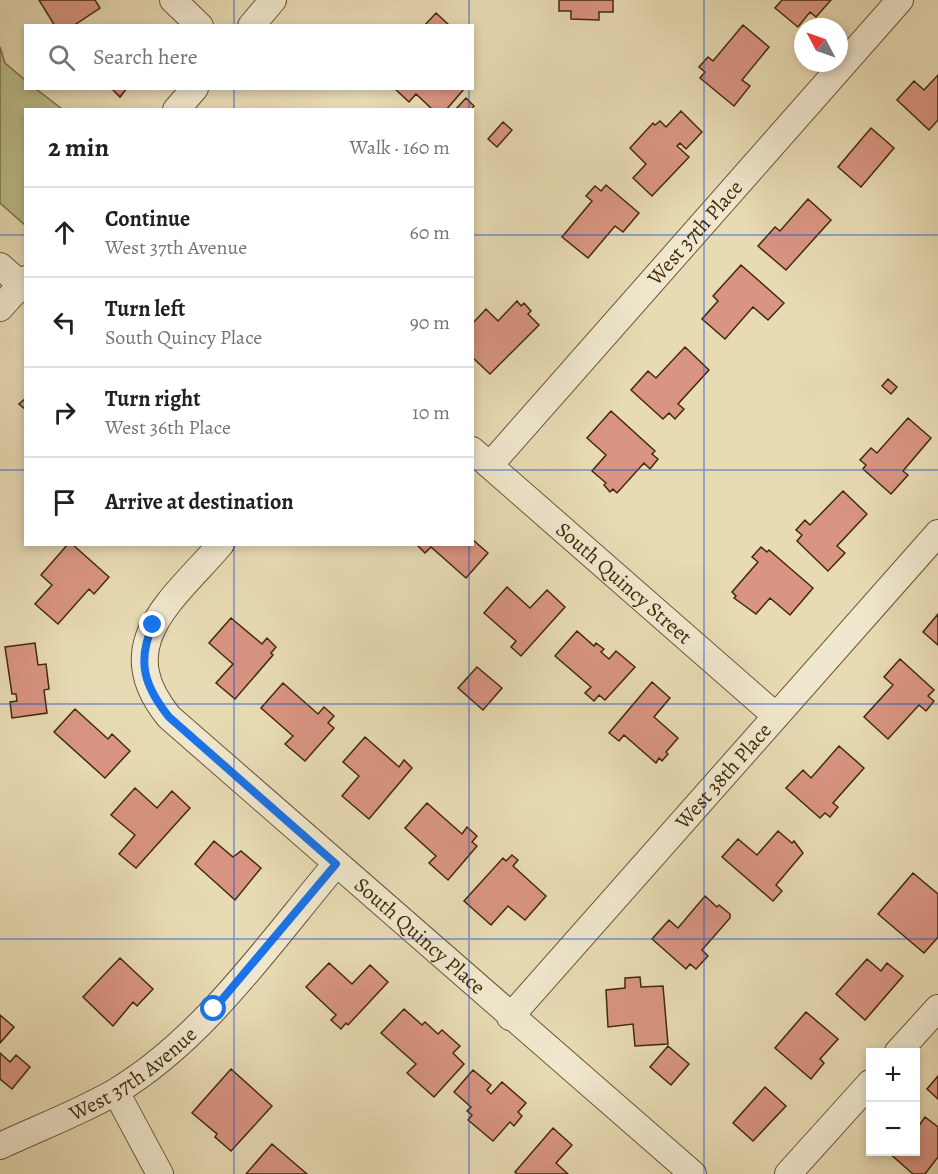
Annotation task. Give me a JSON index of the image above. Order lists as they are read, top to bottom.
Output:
{
  "streets": {
    "street": [
      "West 37th Place",
      "South Quincy Street",
      "West 38th Place",
      "South Quincy Place",
      "West 37th Avenue"
    ]
  },
  "crossings": [
    ["West 37th Place", "South Quincy Street"],
    ["South Quincy Street", "West 38th Place"],
    ["West 38th Place", "South Quincy Place"],
    ["South Quincy Place", "West 37th Avenue"]
  ],
  "north": "top left",
  "page": {
    "search": "Search here",
    "heading": ["2 min", "Walk · 160 m"],
    "list": [
      ["Continue", "West 37th Avenue", "60 m"],
      ["Turn left", "South Quincy Place", "90 m"],
      ["Turn right", "West 36th Place", "10 m"],
      "Arrive at destination"
    ],
    "map_buttons": ["+", "−"]
  }
}
